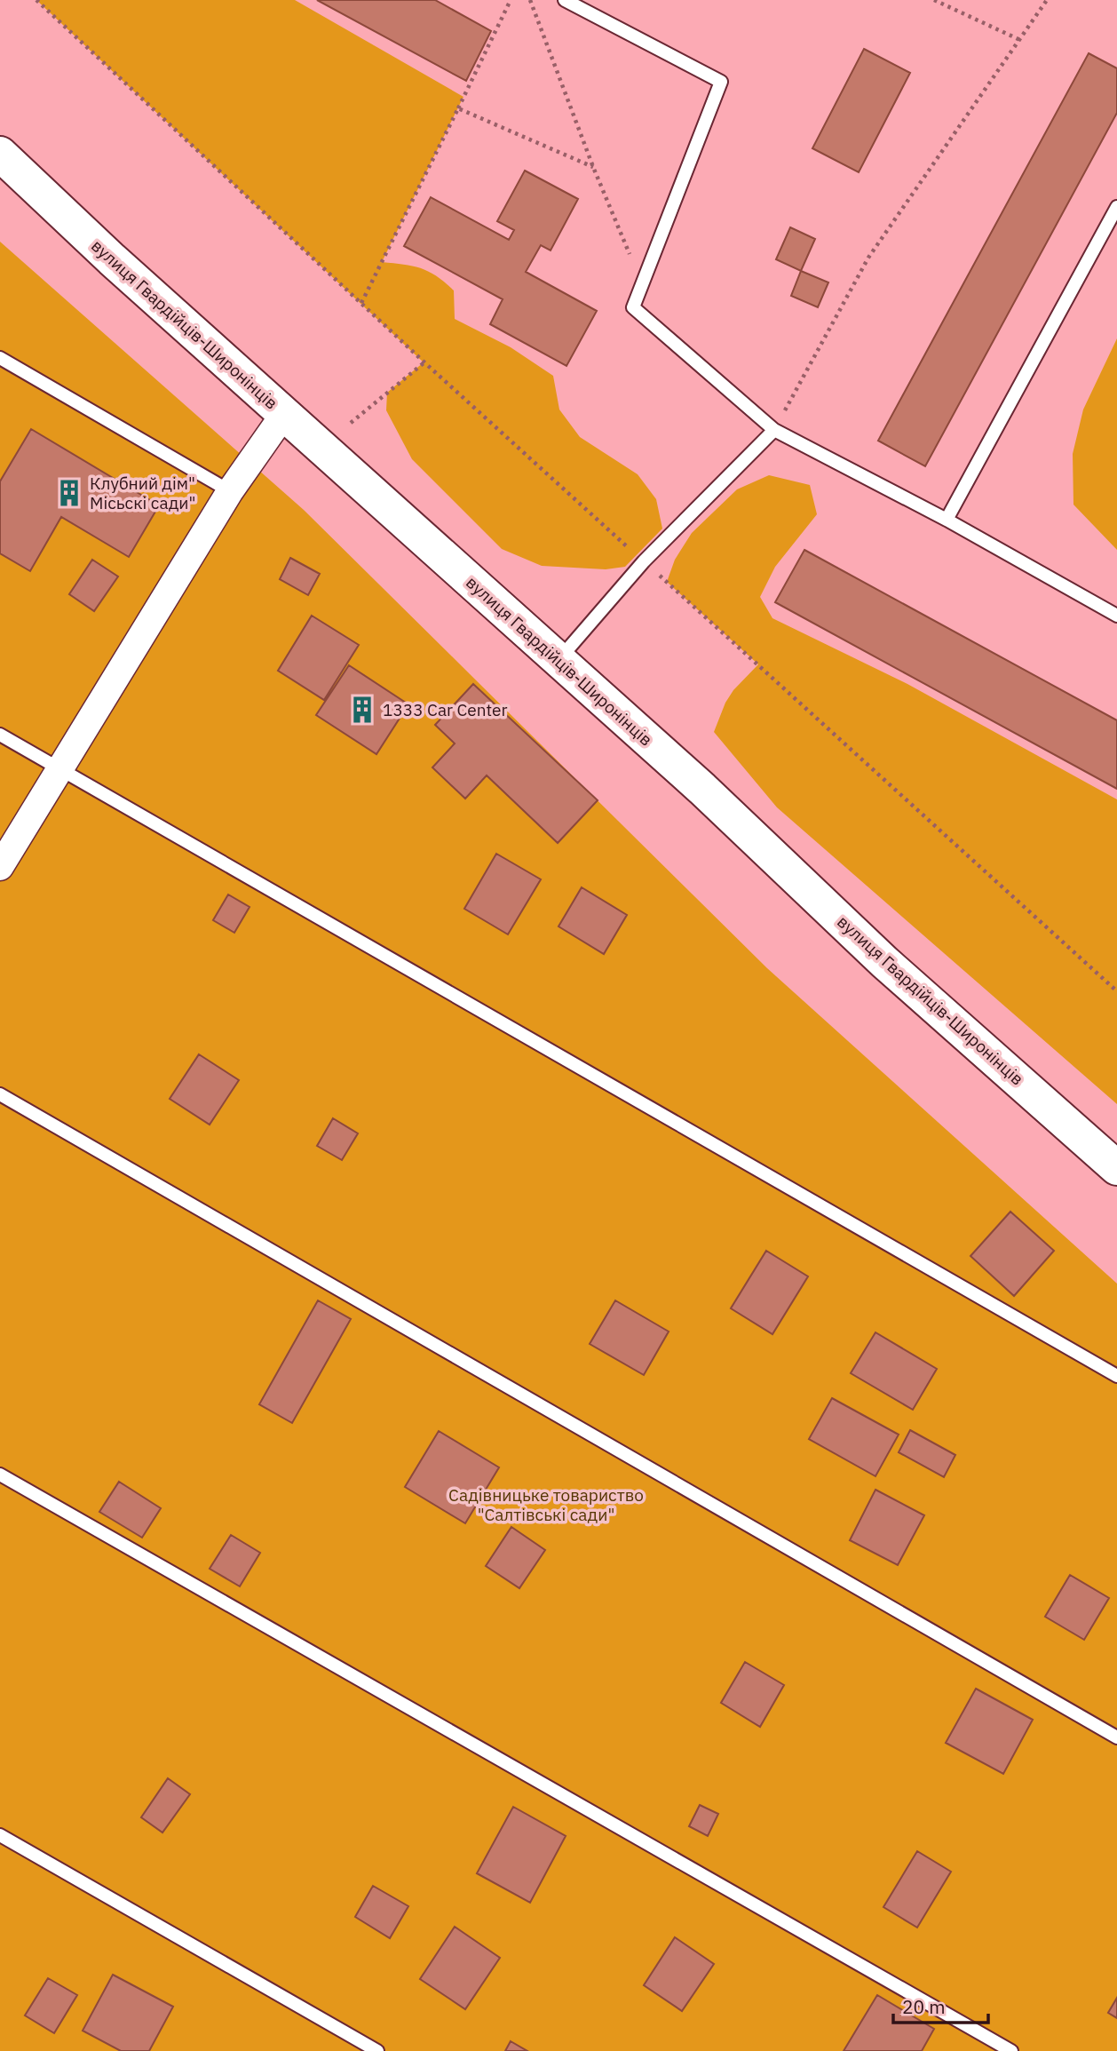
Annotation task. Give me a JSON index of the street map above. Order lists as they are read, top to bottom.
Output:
{
  "streets": {
    "main road": ["вулиця Гвардійців-Широнінців"]
  },
  "parks": ["Садівницьке товариство \"Салтівські сади\""],
  "places": {
    "building": ["Клубний дім\" Місьскі сади\"", "1333 Car Center"]
  },
  "scale_bar": "20 m"
}
